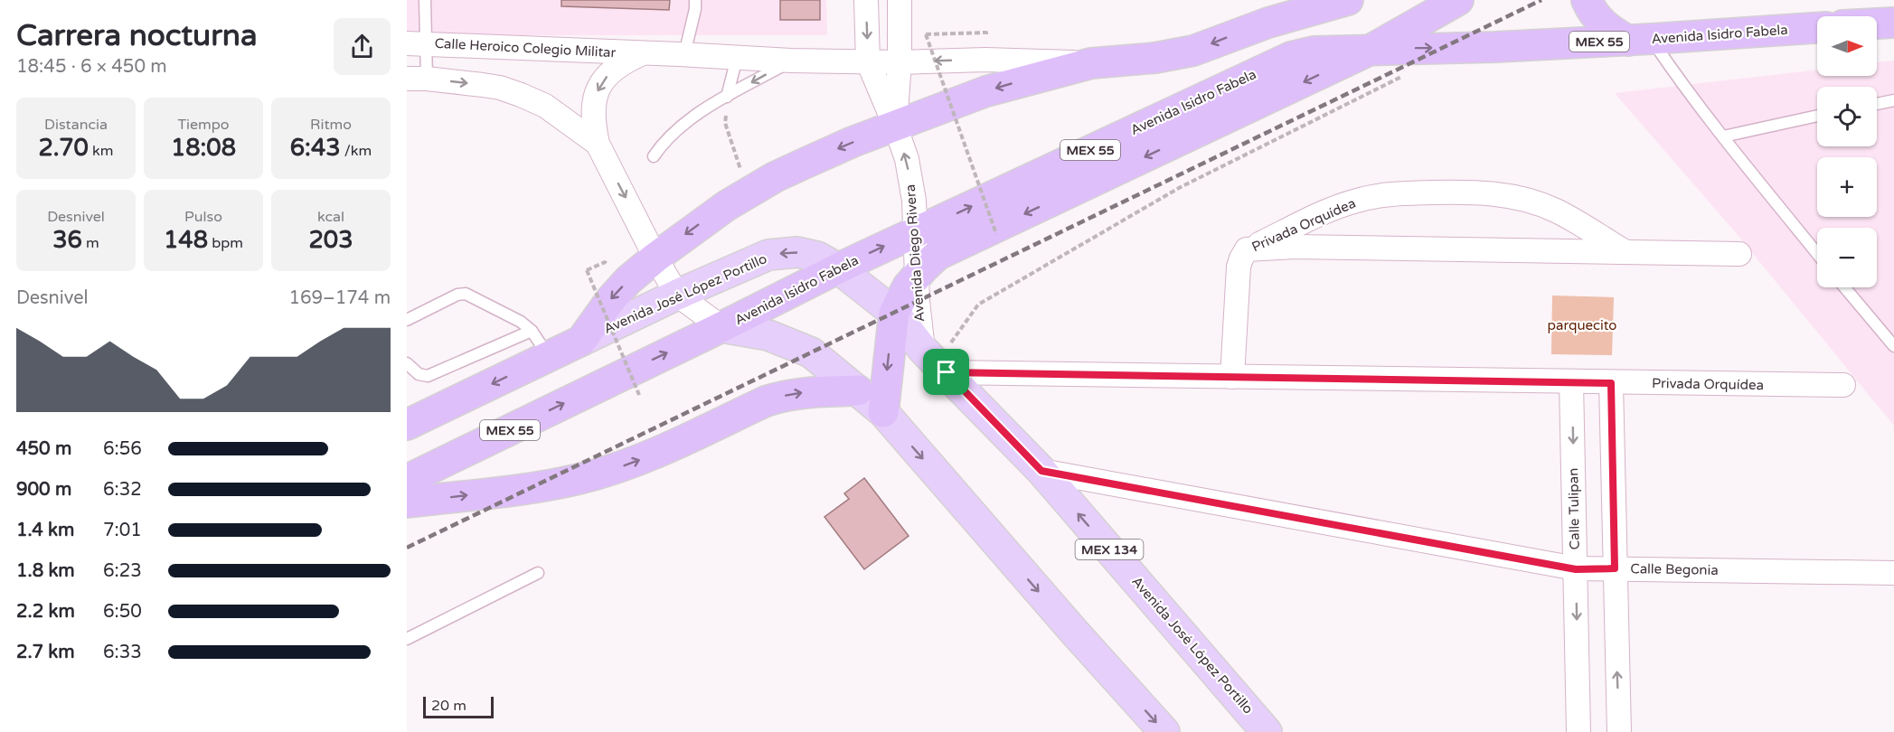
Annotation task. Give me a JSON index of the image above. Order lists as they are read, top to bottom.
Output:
{
  "streets": {
    "highway": ["Avenida Isidro Fabela", "MEX 55"],
    "main road": ["Avenida José López Portillo", "MEX 134"],
    "street": [
      "Calle Heroico Colegio Militar",
      "Privada Orquídea",
      "Avenida Diego Rivera",
      "Calle Tulipan",
      "Calle Begonia"
    ]
  },
  "crossings": [
    ["Avenida Isidro Fabela", "Avenida Diego Rivera"],
    ["Avenida Isidro Fabela", "Avenida José López Portillo"],
    ["Calle Heroico Colegio Militar", "Avenida Diego Rivera"],
    ["Privada Orquídea", "Avenida Diego Rivera"],
    ["Privada Orquídea", "Avenida José López Portillo"],
    ["Privada Orquídea", "Calle Tulipan"],
    ["Avenida Diego Rivera", "Avenida José López Portillo"],
    ["Avenida José López Portillo", "Calle Begonia"],
    ["Calle Tulipan", "Calle Begonia"]
  ],
  "parks": ["parquecito"],
  "scale_bar": "20 m",
  "north": "right",
  "page": {
    "heading": ["Carrera nocturna", "18:45 · 6 × 450 m"],
    "map_buttons": ["+", "−"],
    "stats": [
      ["Distancia", "2.70 km"],
      ["Tiempo", "18:08"],
      ["Ritmo", "6:43 /km"],
      ["Desnivel", "36 m"],
      ["Pulso", "148 bpm"],
      ["kcal", "203"]
    ],
    "chart": ["Desnivel", "169–174 m"],
    "list": [
      {
        "name": "450 m",
        "note": "6:56"
      },
      {
        "name": "900 m",
        "note": "6:32"
      },
      {
        "name": "1.4 km",
        "note": "7:01"
      },
      {
        "name": "1.8 km",
        "note": "6:23"
      },
      {
        "name": "2.2 km",
        "note": "6:50"
      },
      {
        "name": "2.7 km",
        "note": "6:33"
      }
    ],
    "scale": "20 m"
  }
}
